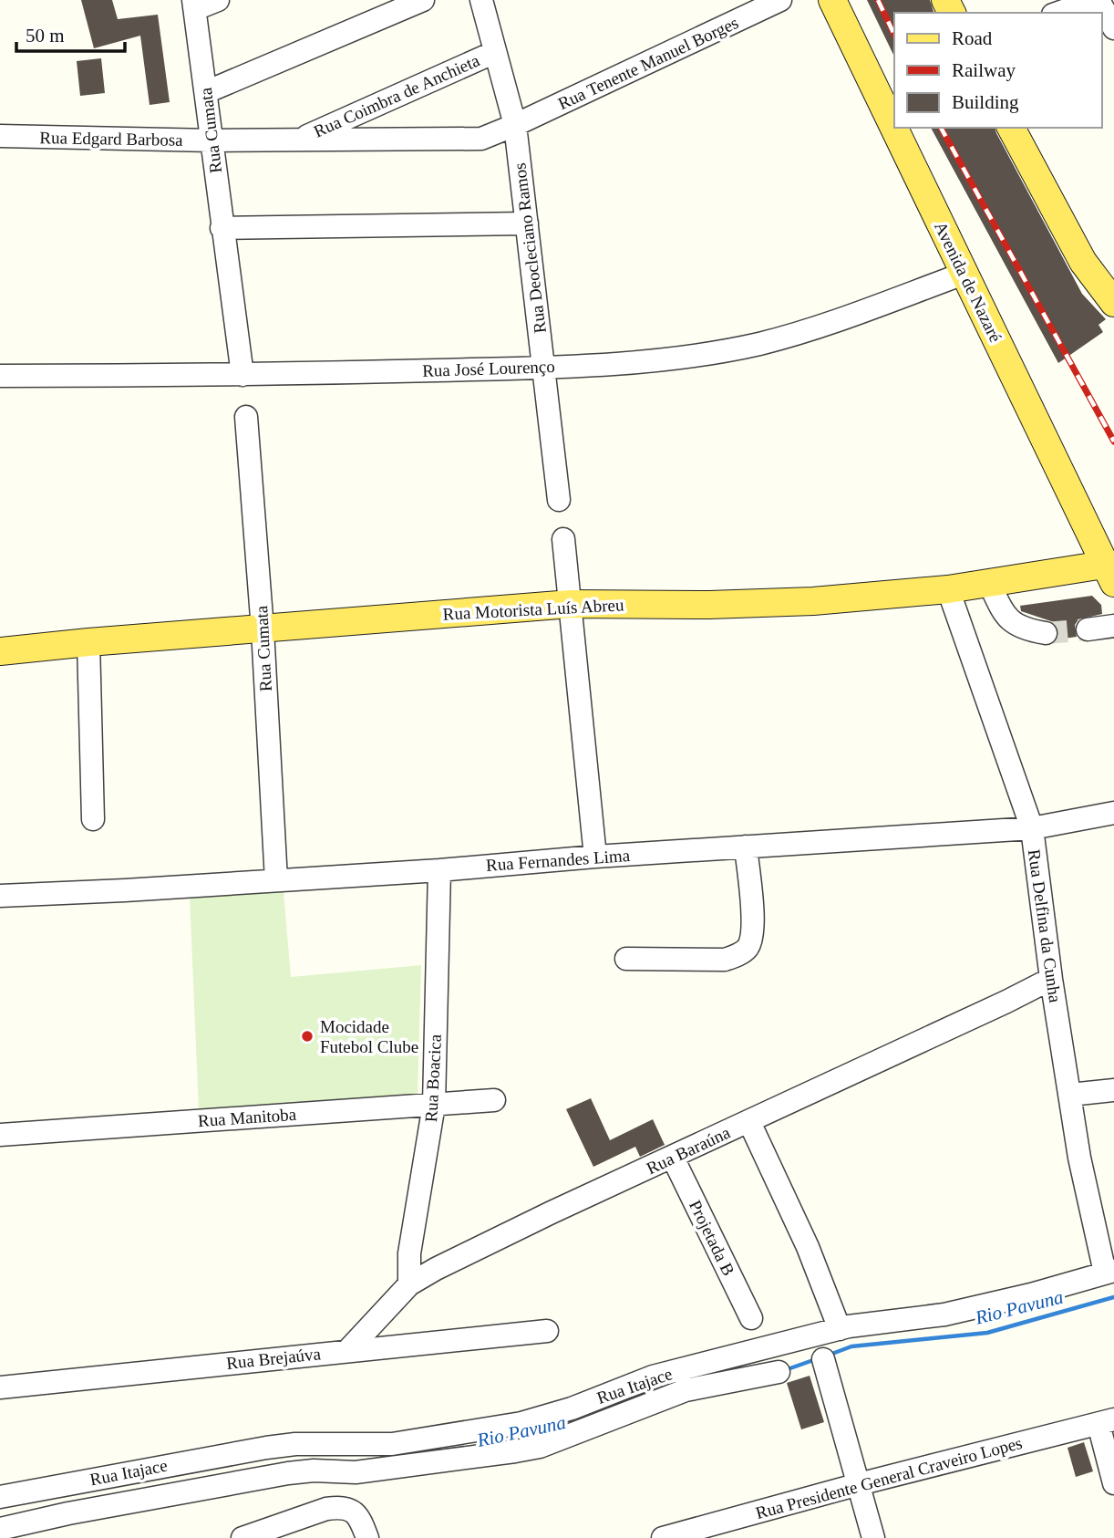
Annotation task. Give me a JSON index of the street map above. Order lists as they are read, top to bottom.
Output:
{
  "streets": {
    "main road": ["Avenida de Nazaré", "Rua Motorista Luís Abreu"],
    "street": [
      "Rua Tenente Manuel Borges",
      "Rua Coimbra de Anchieta",
      "Rua Cumata",
      "Rua Edgard Barbosa",
      "Rua Deocleciano Ramos",
      "Rua José Lourenço",
      "Rua Fernandes Lima",
      "Rua Delfina da Cunha",
      "Rua Boacica",
      "Rua Manitoba",
      "Rua Baraúna",
      "Projetada B",
      "Rua Brejaúva",
      "Rua Itajace",
      "Rua Presidente General Craveiro Lopes"
    ]
  },
  "crossings": [
    ["Rua Tenente Manuel Borges", "Rua Coimbra de Anchieta"],
    ["Rua Tenente Manuel Borges", "Rua Edgard Barbosa"],
    ["Rua Tenente Manuel Borges", "Rua Deocleciano Ramos"],
    ["Rua Coimbra de Anchieta", "Rua Edgard Barbosa"],
    ["Rua Coimbra de Anchieta", "Rua Deocleciano Ramos"],
    ["Rua Cumata", "Rua Edgard Barbosa"],
    ["Rua Cumata", "Rua José Lourenço"],
    ["Rua Cumata", "Rua Motorista Luís Abreu"],
    ["Rua Cumata", "Rua Fernandes Lima"],
    ["Rua Deocleciano Ramos", "Rua José Lourenço"],
    ["Avenida de Nazaré", "Rua José Lourenço"],
    ["Avenida de Nazaré", "Rua Motorista Luís Abreu"],
    ["Rua Motorista Luís Abreu", "Rua Delfina da Cunha"],
    ["Rua Fernandes Lima", "Rua Delfina da Cunha"],
    ["Rua Fernandes Lima", "Rua Boacica"],
    ["Rua Delfina da Cunha", "Rua Baraúna"],
    ["Rua Delfina da Cunha", "Rua Itajace"],
    ["Rua Boacica", "Rua Manitoba"],
    ["Rua Boacica", "Rua Baraúna"],
    ["Rua Baraúna", "Projetada B"],
    ["Rua Baraúna", "Rua Brejaúva"]
  ],
  "water": ["Rio Pavuna"],
  "places": ["Mocidade Futebol Clube"],
  "legend": ["Road", "Railway", "Building"],
  "scale_bar": "50 m"
}
